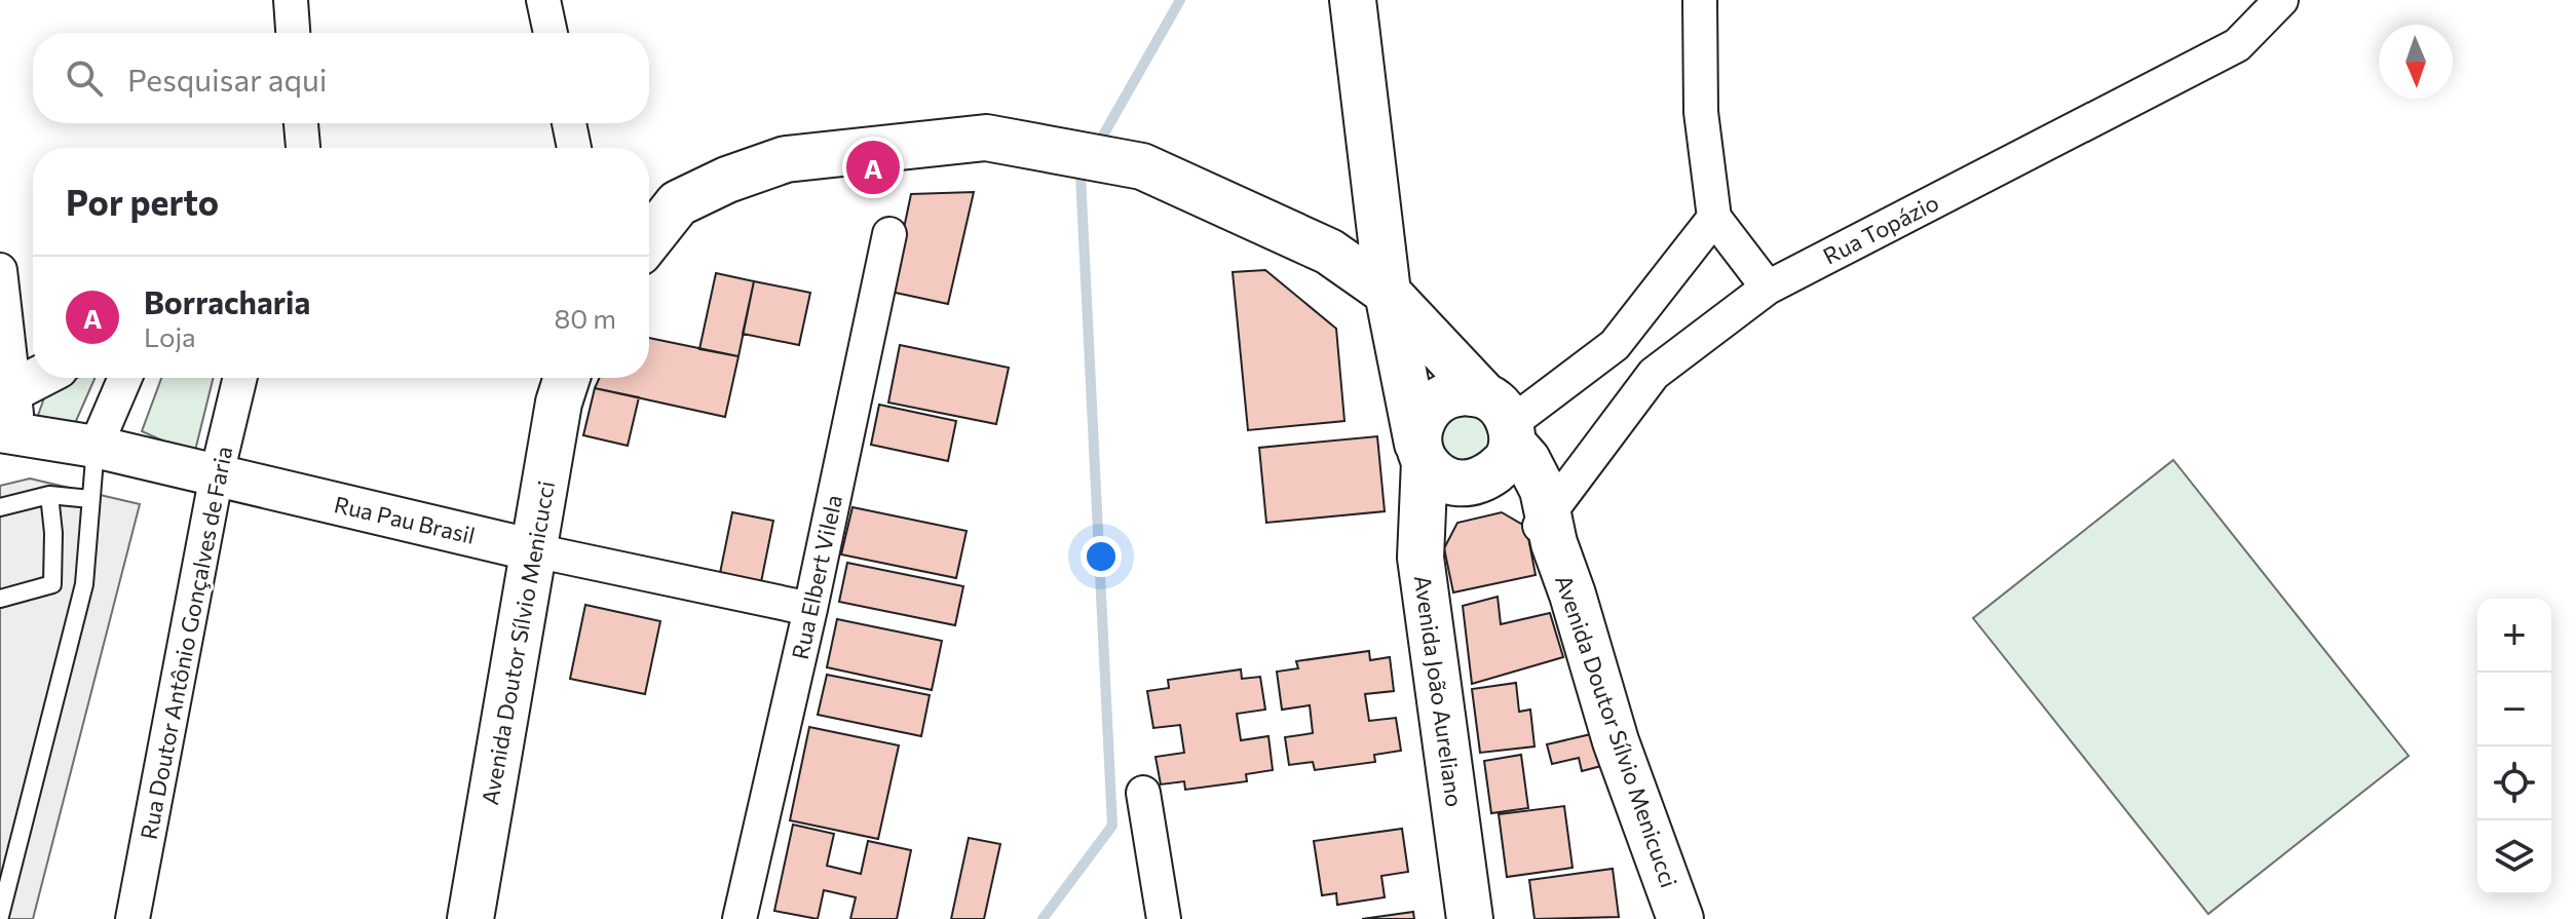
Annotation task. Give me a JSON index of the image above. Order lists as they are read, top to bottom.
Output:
{
  "streets": {
    "main road": ["Avenida Doutor Sílvio Menicucci", "Avenida João Aureliano"],
    "street": [
      "Rua Topázio",
      "Rua Pau Brasil",
      "Rua Elbert Vilela",
      "Rua Doutor Antônio Gonçalves de Faria"
    ]
  },
  "crossings": [
    ["Rua Topázio", "Avenida Doutor Sílvio Menicucci"],
    ["Rua Pau Brasil", "Rua Elbert Vilela"],
    ["Rua Pau Brasil", "Rua Doutor Antônio Gonçalves de Faria"],
    ["Rua Pau Brasil", "Avenida Doutor Sílvio Menicucci"],
    ["Avenida Doutor Sílvio Menicucci", "Avenida João Aureliano"]
  ],
  "north": "bottom",
  "page": {
    "search": "Pesquisar aqui",
    "pins": "A",
    "heading": "Por perto",
    "list": [
      {
        "mark": "A",
        "name": "Borracharia",
        "note": "Loja",
        "value": "80 m"
      }
    ],
    "map_buttons": ["+", "−"]
  }
}
